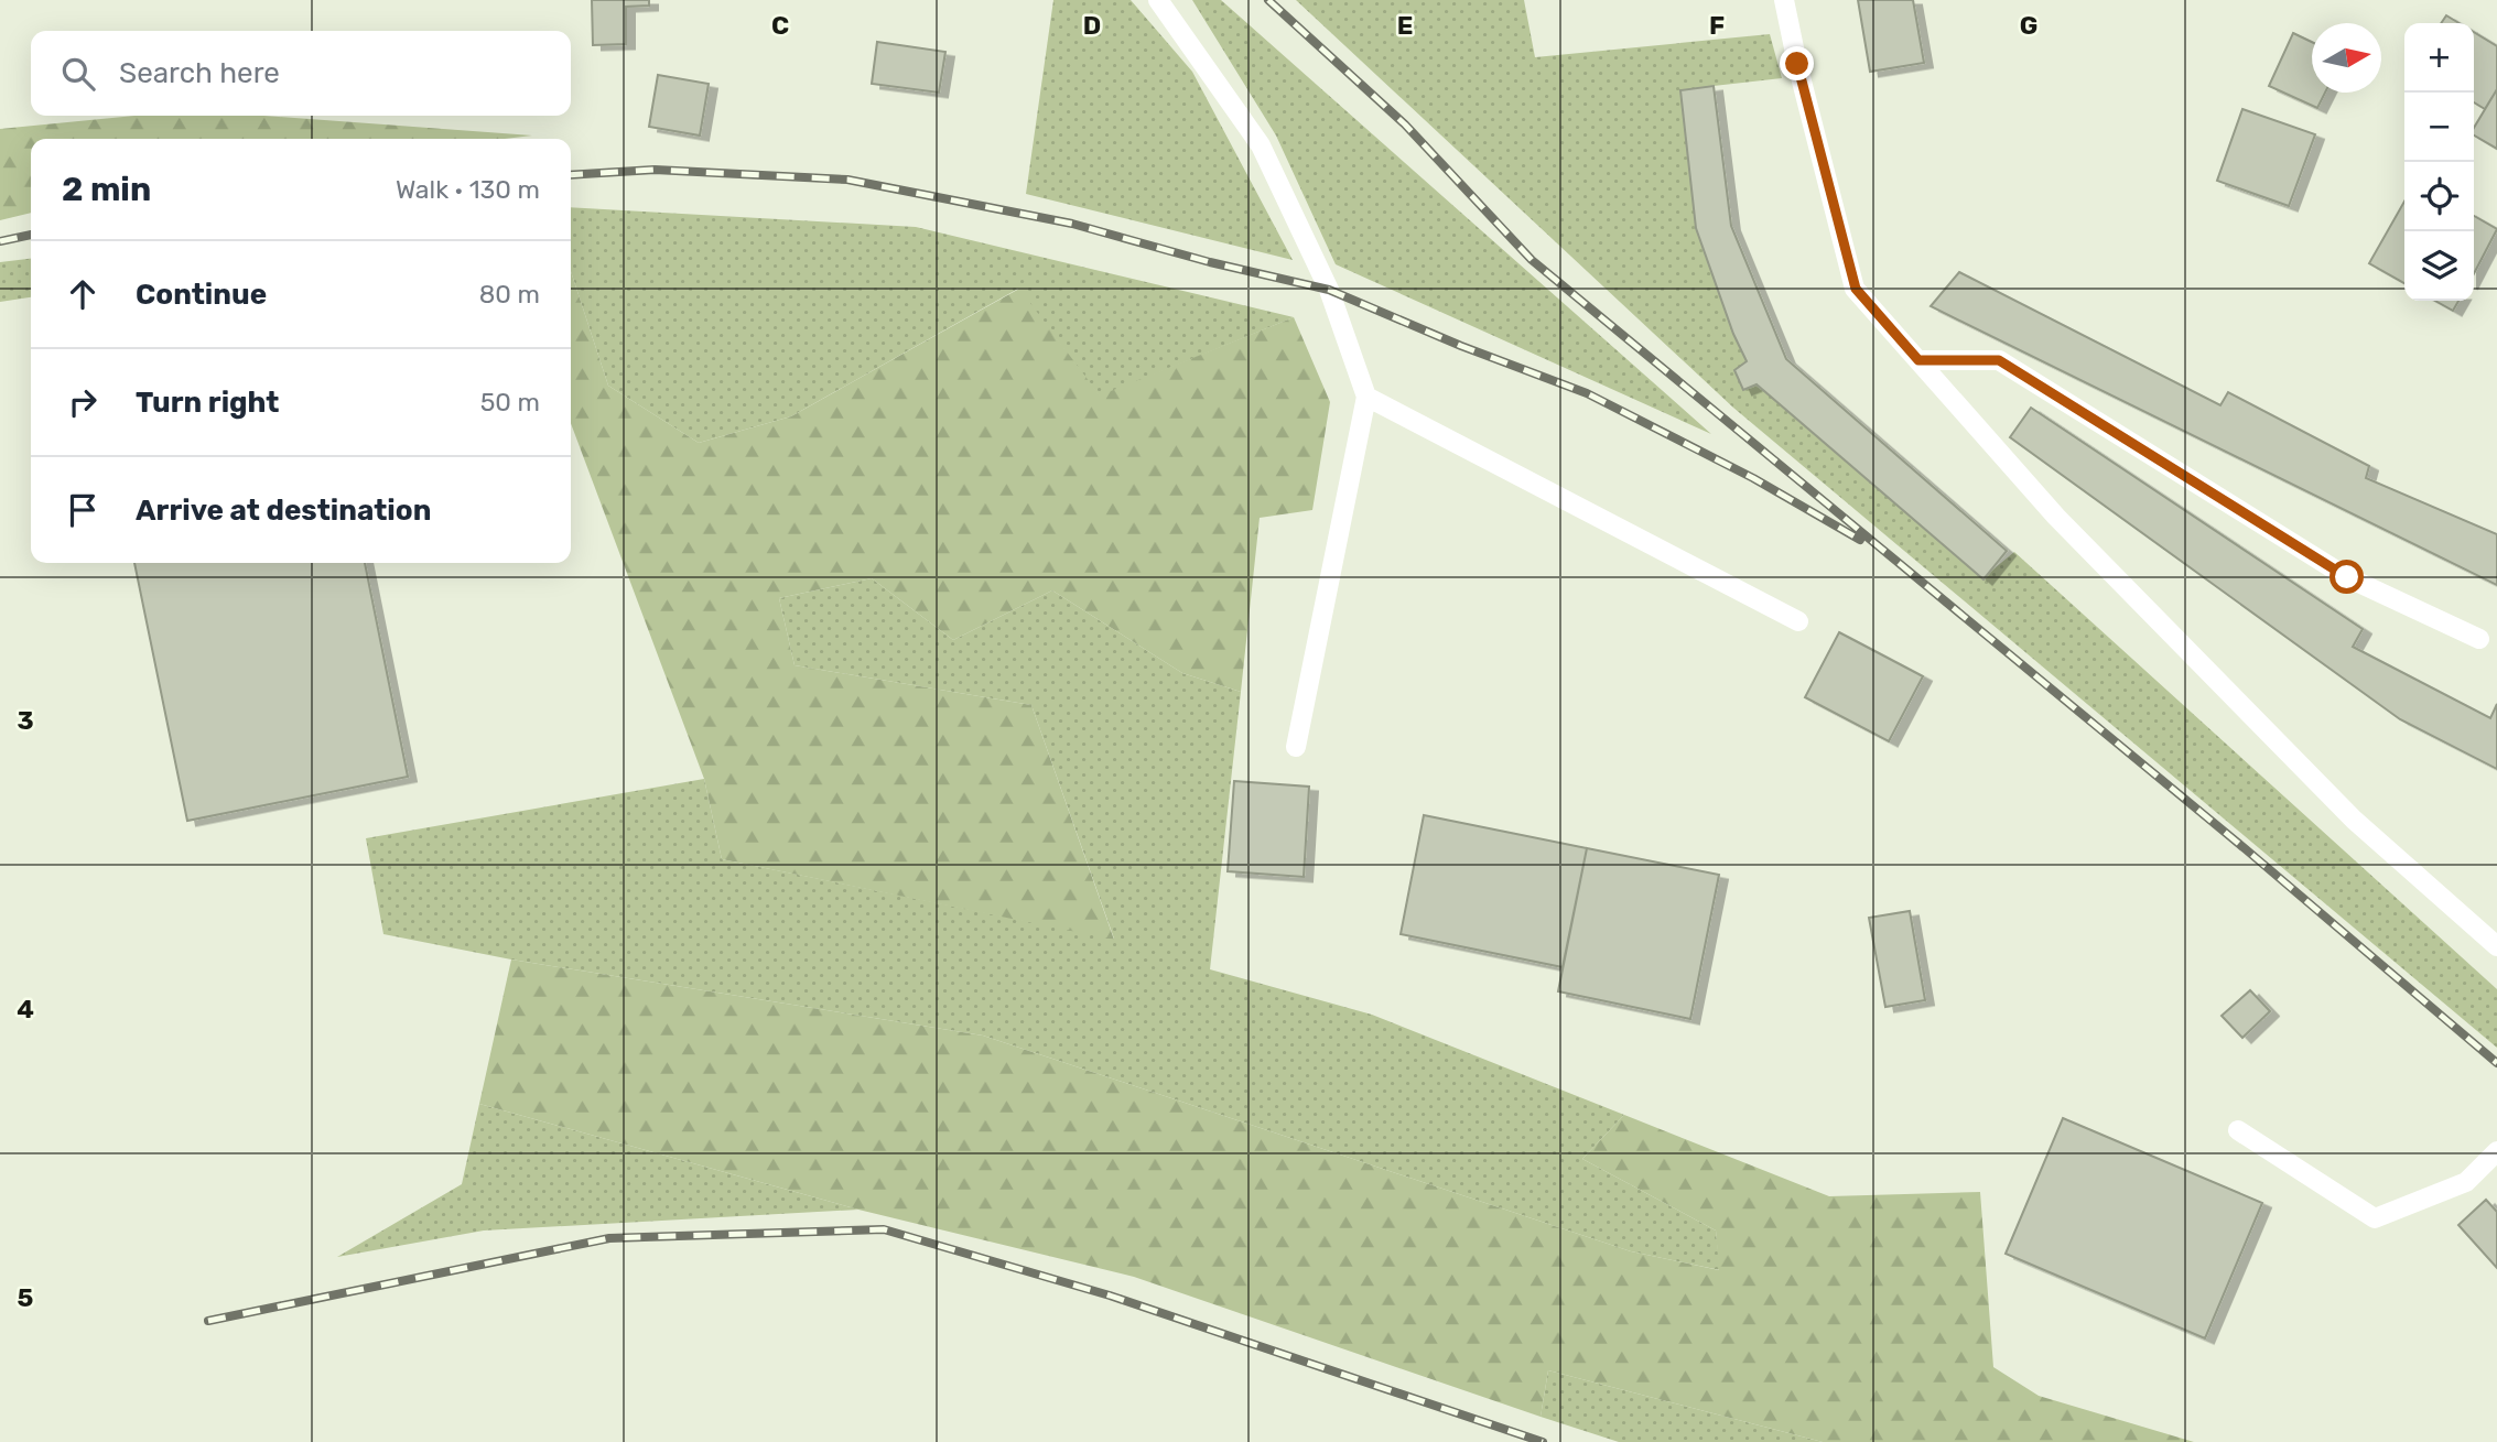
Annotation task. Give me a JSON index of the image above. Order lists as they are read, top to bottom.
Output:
{
  "north": "right",
  "page": {
    "map_buttons": ["+", "−"],
    "search": "Search here",
    "heading": ["2 min", "Walk · 130 m"],
    "list": [
      ["Continue", "80 m"],
      ["Turn right", "50 m"],
      "Arrive at destination"
    ]
  },
  "grid": {
    "columns": [
      "C",
      "D",
      "E",
      "F",
      "G"
    ],
    "rows": ["3", "4", "5"]
  }
}
